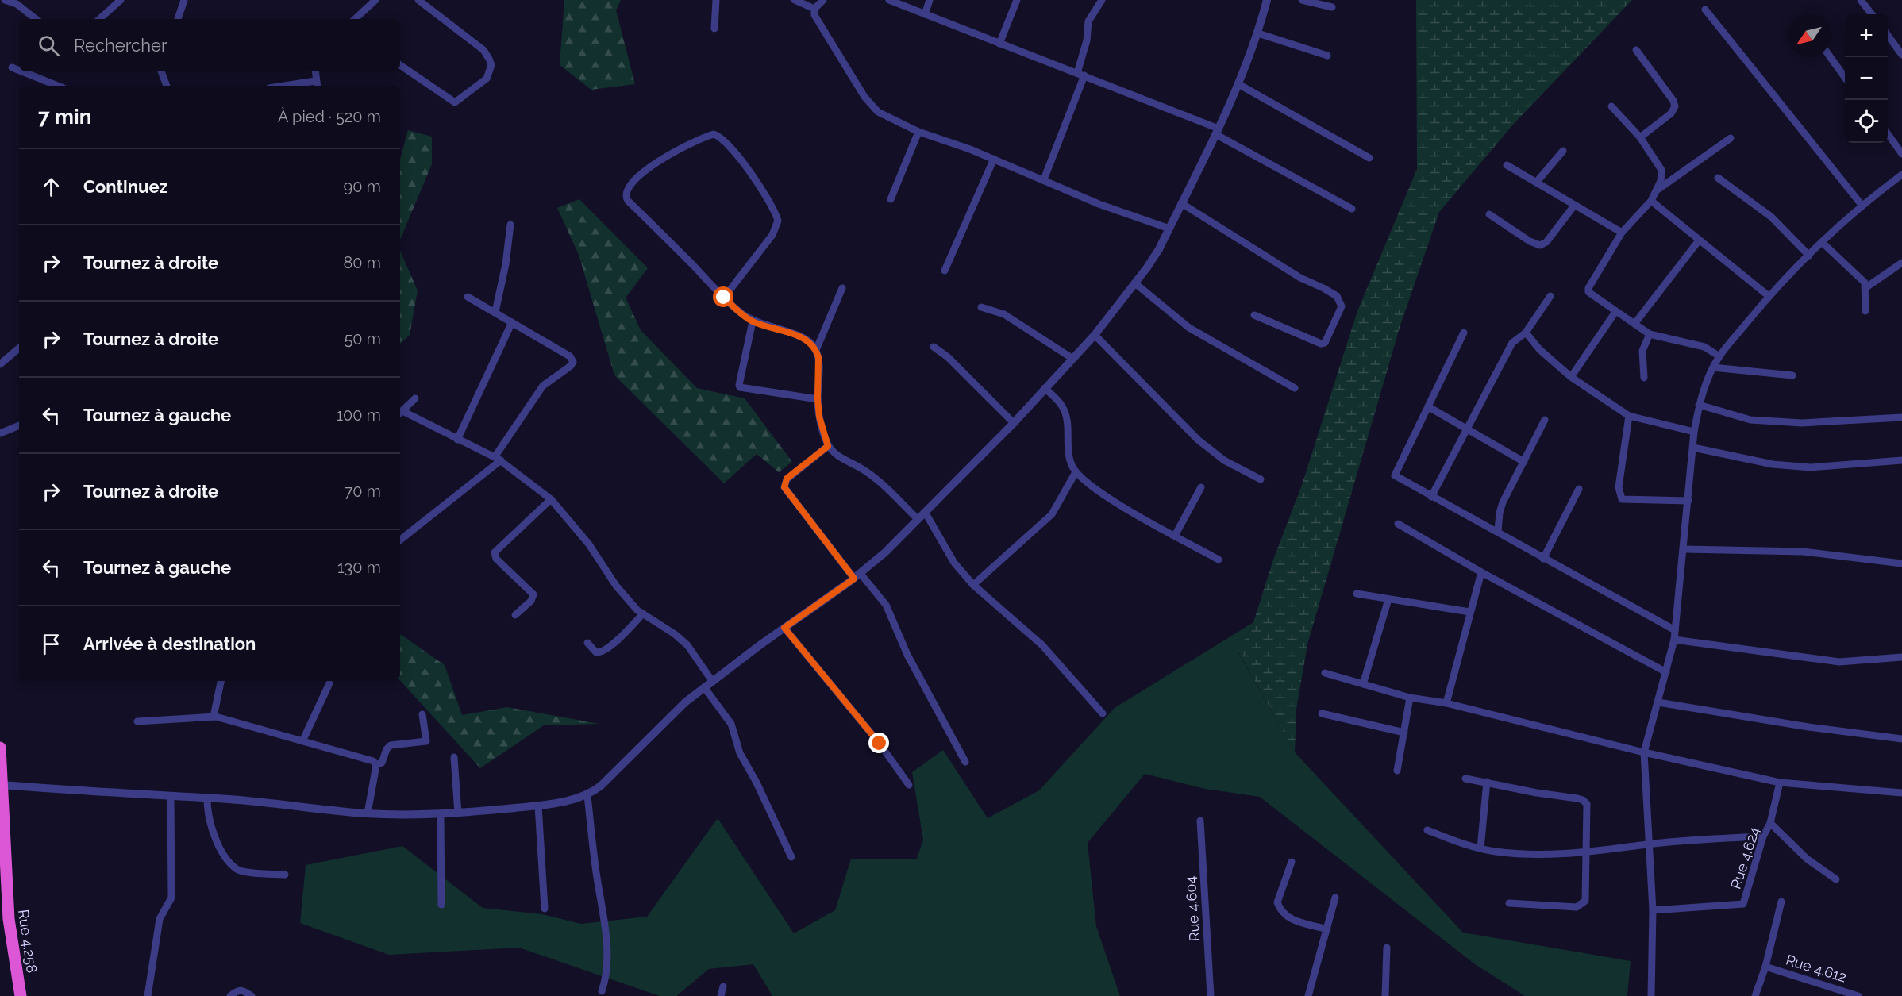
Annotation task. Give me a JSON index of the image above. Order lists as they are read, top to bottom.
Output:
{
  "streets": {
    "highway": ["Rue 4.258"],
    "street": ["Rue 4.624", "Rue 4.604", "Rue 4.612"]
  },
  "north": "bottom left",
  "page": {
    "map_buttons": ["+", "−"],
    "search": "Rechercher",
    "heading": ["7 min", "À pied · 520 m"],
    "list": [
      ["Continuez", "90 m"],
      ["Tournez à droite", "80 m"],
      ["Tournez à droite", "50 m"],
      ["Tournez à gauche", "100 m"],
      ["Tournez à droite", "70 m"],
      ["Tournez à gauche", "130 m"],
      "Arrivée à destination"
    ]
  }
}
